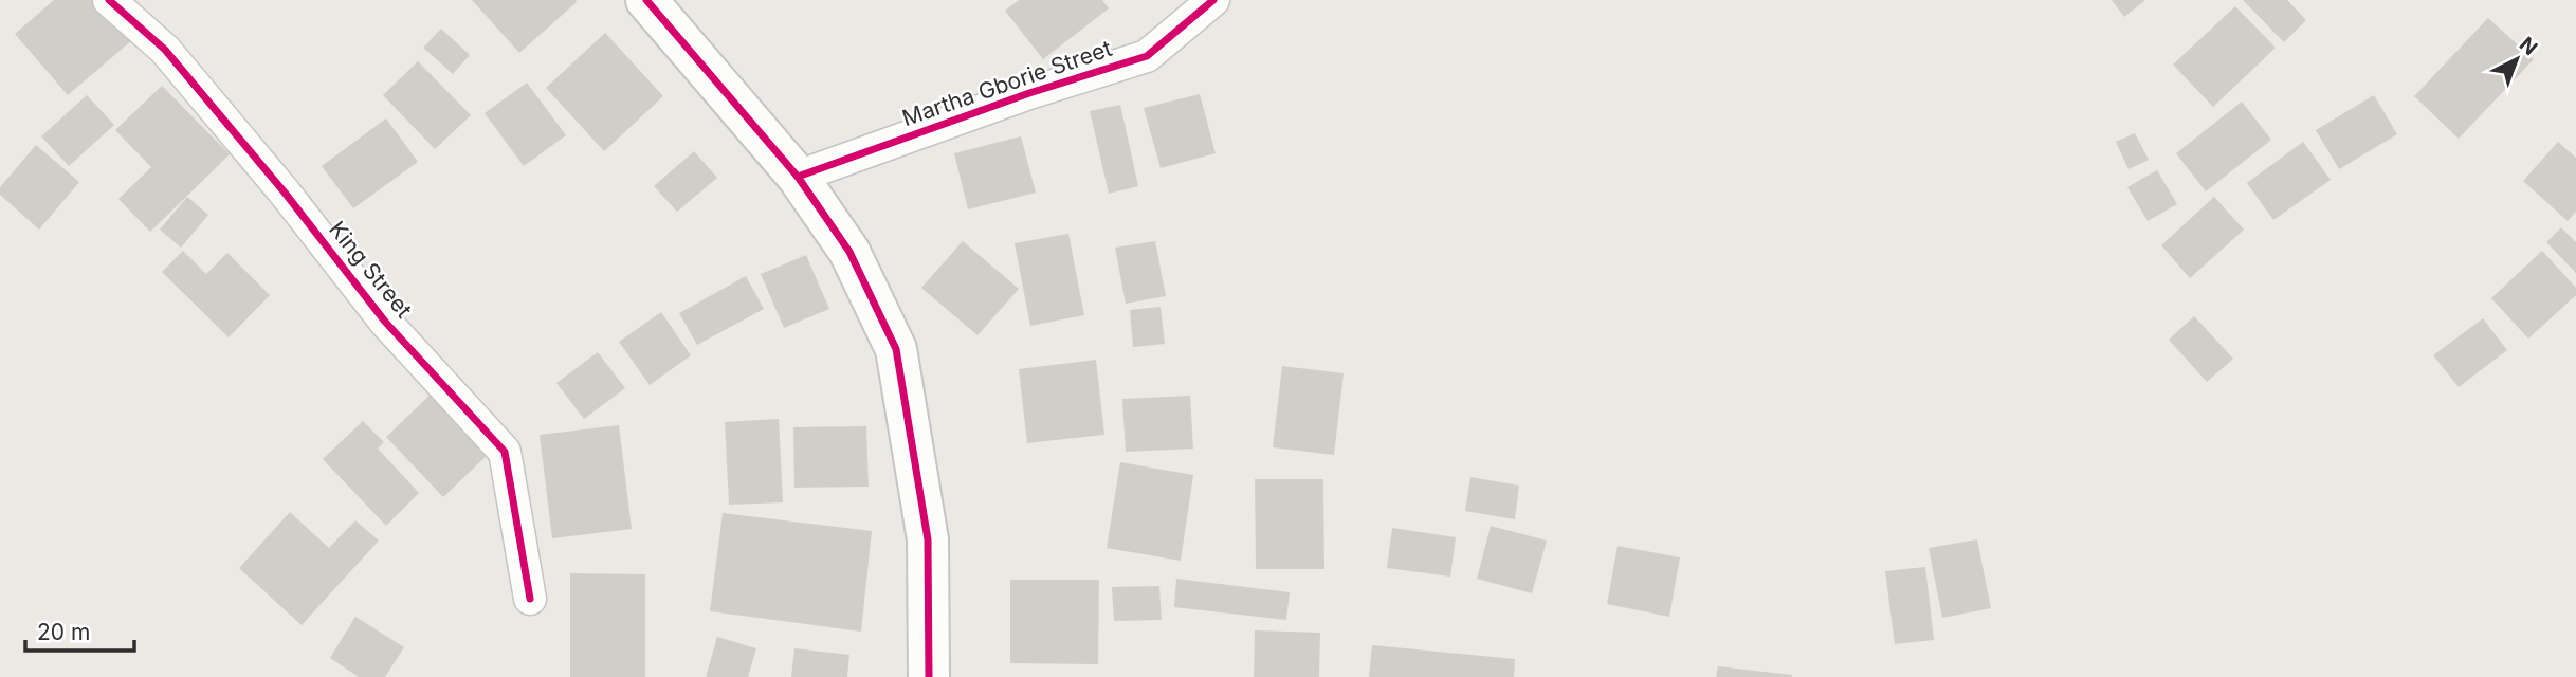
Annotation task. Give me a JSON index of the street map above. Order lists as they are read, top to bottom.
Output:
{
  "streets": {
    "street": ["Martha Gborie Street", "King Street"]
  },
  "scale_bar": "20 m",
  "north": "top right"
}
